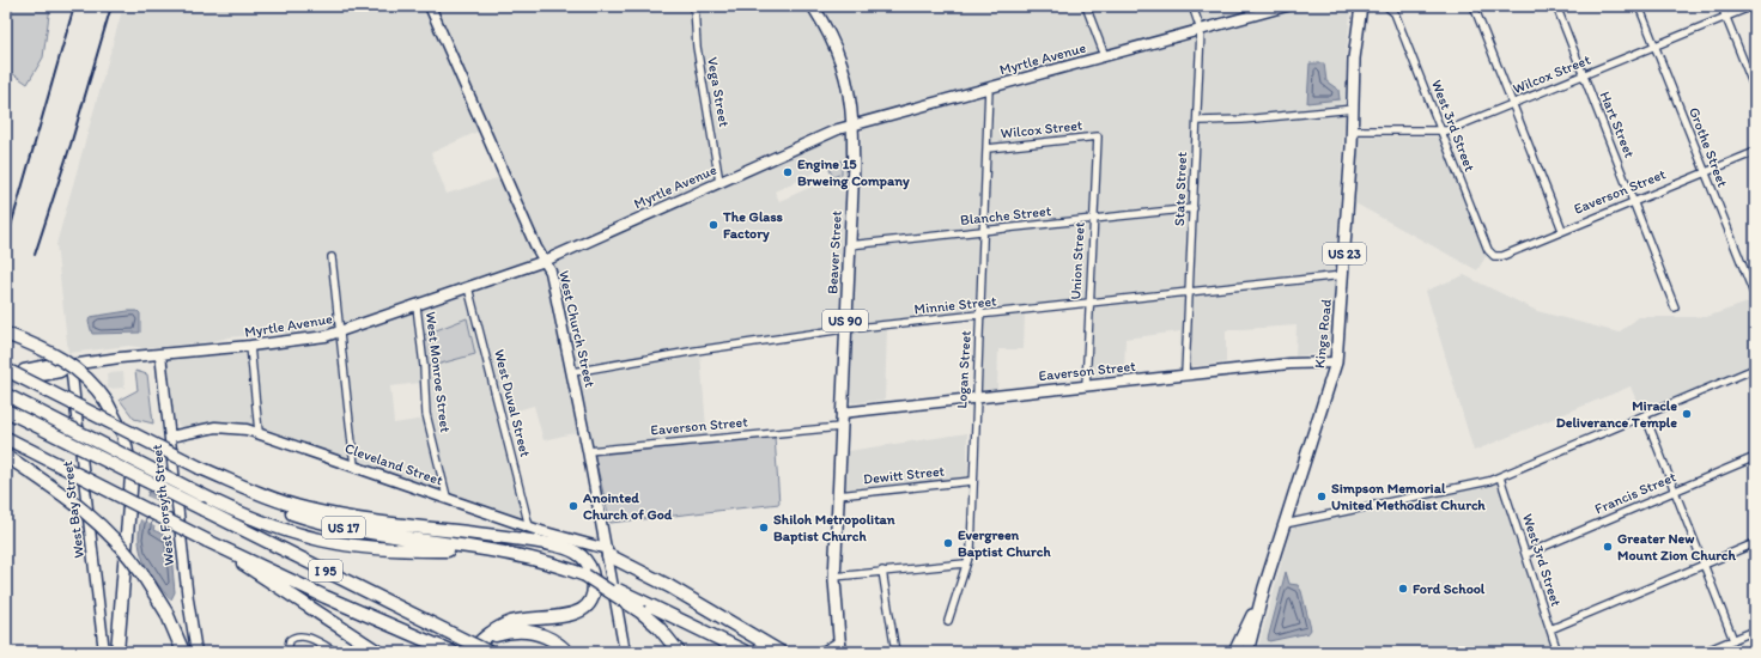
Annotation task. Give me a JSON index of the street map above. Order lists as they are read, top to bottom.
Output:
{
  "streets": {
    "highway": ["US 17", "I 95"],
    "main road": [
      "Beaver Street",
      "US 23",
      "US 90",
      "Kings Road"
    ],
    "street": [
      "Myrtle Avenue",
      "Wilcox Street",
      "Vega Street",
      "Hart Street",
      "West 3rd Street",
      "Grothe Street",
      "State Street",
      "Eaverson Street",
      "Blanche Street",
      "Union Street",
      "Minnie Street",
      "West Church Street",
      "Logan Street",
      "West Monroe Street",
      "West Duval Street",
      "Cleveland Street",
      "Dewitt Street",
      "Francis Street",
      "West Forsyth Street",
      "West Bay Street"
    ]
  },
  "crossings": [
    ["Myrtle Avenue", "Vega Street"],
    ["Myrtle Avenue", "State Street"],
    ["Myrtle Avenue", "Beaver Street"],
    ["Myrtle Avenue", "West Church Street"],
    ["Myrtle Avenue", "Logan Street"],
    ["Myrtle Avenue", "West Monroe Street"],
    ["Myrtle Avenue", "West Duval Street"],
    ["Myrtle Avenue", "West Forsyth Street"],
    ["Myrtle Avenue", "West Bay Street"],
    ["Wilcox Street", "Hart Street"],
    ["Wilcox Street", "West 3rd Street"],
    ["Wilcox Street", "Grothe Street"],
    ["Wilcox Street", "Union Street"],
    ["Wilcox Street", "Kings Road"],
    ["Wilcox Street", "Logan Street"],
    ["Hart Street", "Eaverson Street"],
    ["West 3rd Street", "Eaverson Street"],
    ["West 3rd Street", "Francis Street"],
    ["Grothe Street", "Eaverson Street"],
    ["State Street", "Eaverson Street"],
    ["State Street", "Blanche Street"],
    ["State Street", "Minnie Street"],
    ["Eaverson Street", "Beaver Street"],
    ["Eaverson Street", "Union Street"],
    ["Eaverson Street", "West Church Street"],
    ["Eaverson Street", "Kings Road"],
    ["Eaverson Street", "Logan Street"],
    ["Blanche Street", "Beaver Street"],
    ["Blanche Street", "Union Street"],
    ["Blanche Street", "Logan Street"],
    ["Beaver Street", "Minnie Street"],
    ["Beaver Street", "Dewitt Street"],
    ["US 23", "Kings Road"],
    ["Union Street", "Minnie Street"],
    ["Minnie Street", "West Church Street"],
    ["Minnie Street", "Kings Road"],
    ["Minnie Street", "Logan Street"],
    ["West Church Street", "Cleveland Street"],
    ["Logan Street", "Dewitt Street"],
    ["West Monroe Street", "Cleveland Street"],
    ["West Duval Street", "Cleveland Street"],
    ["Cleveland Street", "West Forsyth Street"],
    ["US 17", "I 95"]
  ],
  "places": [
    "Engine 15 Brweing Company",
    "The Glass Factory",
    "Miracle Deliverance Temple",
    "Simpson Memorial United Methodist Church",
    "Anointed Church of God",
    "Shiloh Metropolitan Baptist Church",
    "Evergreen Baptist Church",
    "Greater New Mount Zion Church",
    "Ford School"
  ]
}
